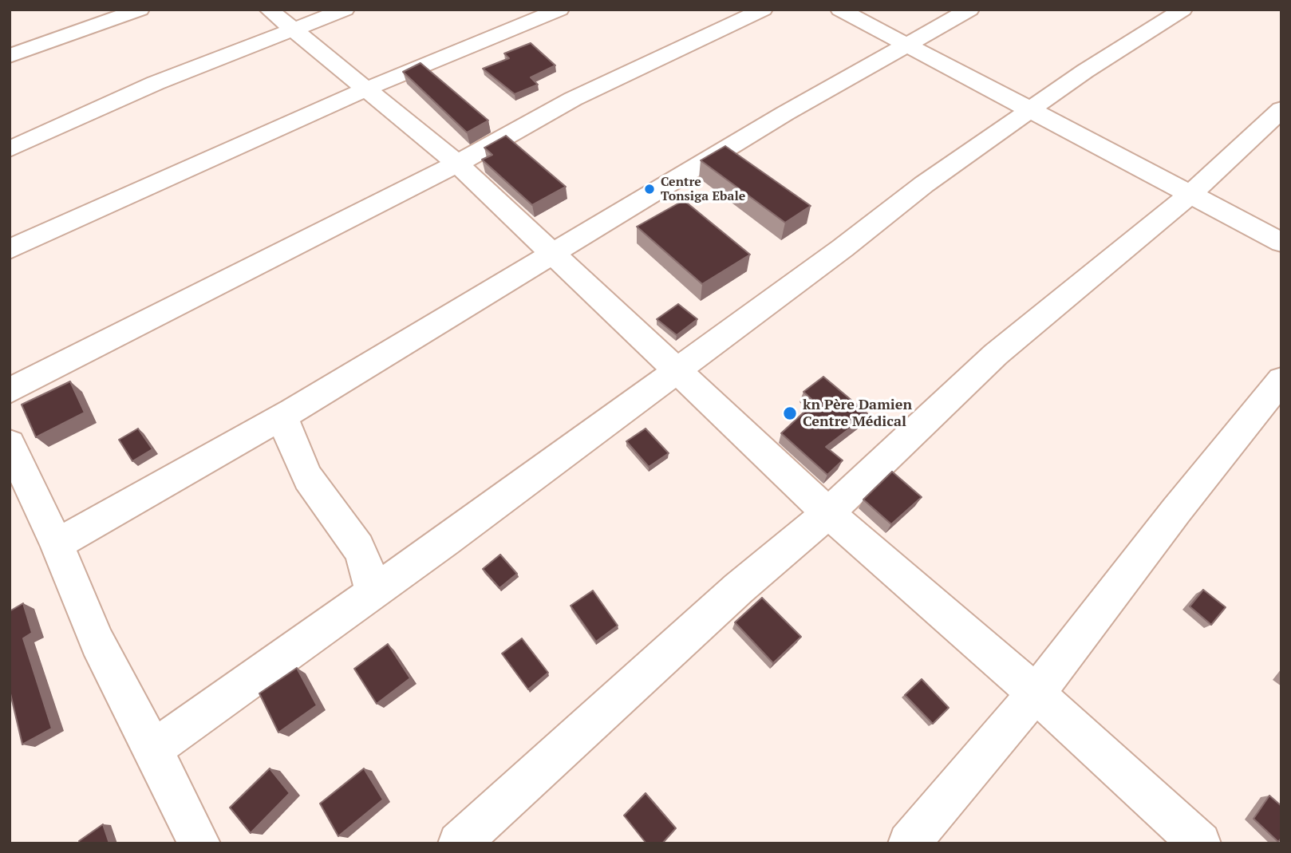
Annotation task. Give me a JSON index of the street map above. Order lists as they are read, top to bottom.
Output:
{
  "places": ["Centre Tonsiga Ebale", "kn Père Damien Centre Médical"]
}
